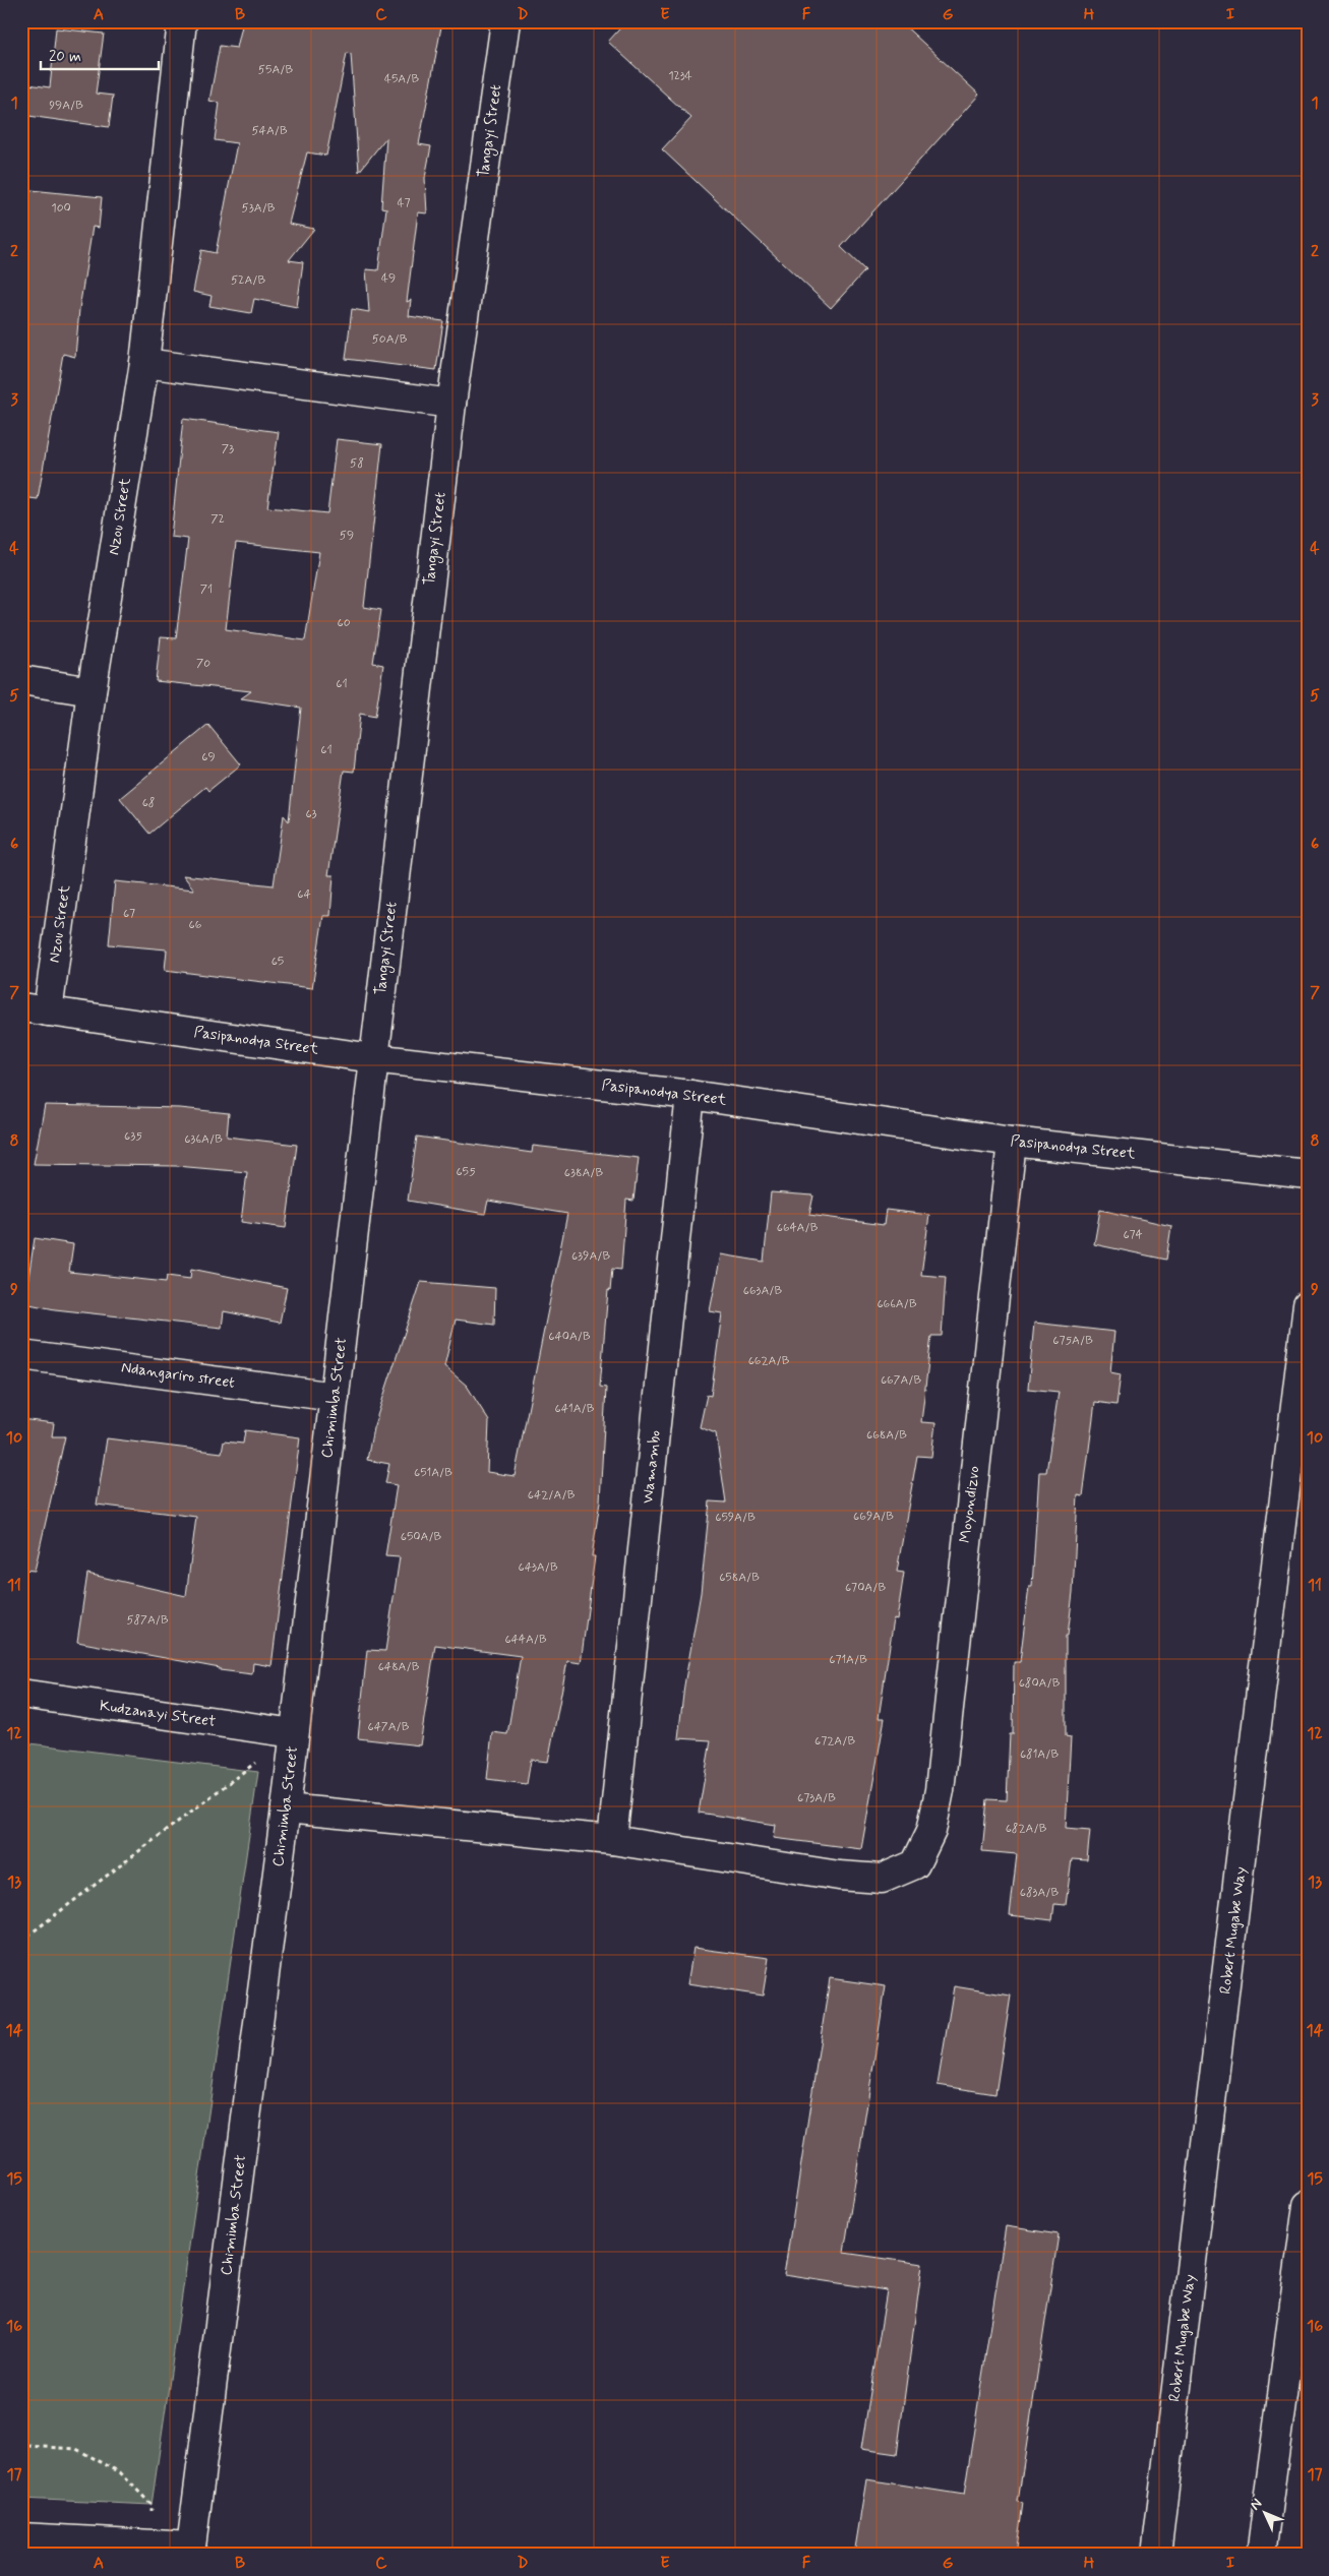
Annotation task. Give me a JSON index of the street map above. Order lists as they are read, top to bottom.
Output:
{
  "streets": {
    "street": [
      "Tangayi Street",
      "Nzou Street",
      "Pasipanodya Street",
      "Ndangariro street",
      "Chimimba Street",
      "Wamambo",
      "Moyondizvo",
      "Kudzanayi Street",
      "Robert Mugabe Way"
    ]
  },
  "crossings": [
    ["Tangayi Street", "Pasipanodya Street"],
    ["Tangayi Street", "Chimimba Street"],
    ["Nzou Street", "Pasipanodya Street"],
    ["Pasipanodya Street", "Chimimba Street"],
    ["Pasipanodya Street", "Wamambo"],
    ["Pasipanodya Street", "Moyondizvo"],
    ["Ndangariro street", "Chimimba Street"],
    ["Chimimba Street", "Kudzanayi Street"],
    ["Wamambo", "Moyondizvo"]
  ],
  "house_numbers": [
    "55A/B",
    "1234",
    "45A/B",
    "99A/B",
    "54A/B",
    "47",
    "100",
    "53A/B",
    "49",
    "52A/B",
    "50A/B",
    "73",
    "58",
    "72",
    "59",
    "71",
    "60",
    "70",
    "61",
    "61",
    "69",
    "68",
    "63",
    "64",
    "67",
    "66",
    "65",
    "635",
    "636A/B",
    "655",
    "638A/B",
    "664A/B",
    "674",
    "639A/B",
    "663A/B",
    "666A/B",
    "640A/B",
    "675A/B",
    "662A/B",
    "667A/B",
    "641A/B",
    "668A/B",
    "651A/B",
    "642/A/B",
    "669A/B",
    "659A/B",
    "650A/B",
    "643A/B",
    "658A/B",
    "670A/B",
    "587A/B",
    "644A/B",
    "671A/B",
    "648A/B",
    "680A/B",
    "647A/B",
    "672A/B",
    "681A/B",
    "673A/B",
    "682A/B",
    "683A/B"
  ],
  "scale_bar": "20 m",
  "north": "top left",
  "grid": {
    "columns": [
      "A",
      "B",
      "C",
      "D",
      "E",
      "F",
      "G",
      "H",
      "I"
    ],
    "rows": [
      "1",
      "2",
      "3",
      "4",
      "5",
      "6",
      "7",
      "8",
      "9",
      "10",
      "11",
      "12",
      "13",
      "14",
      "15",
      "16",
      "17"
    ]
  }
}
